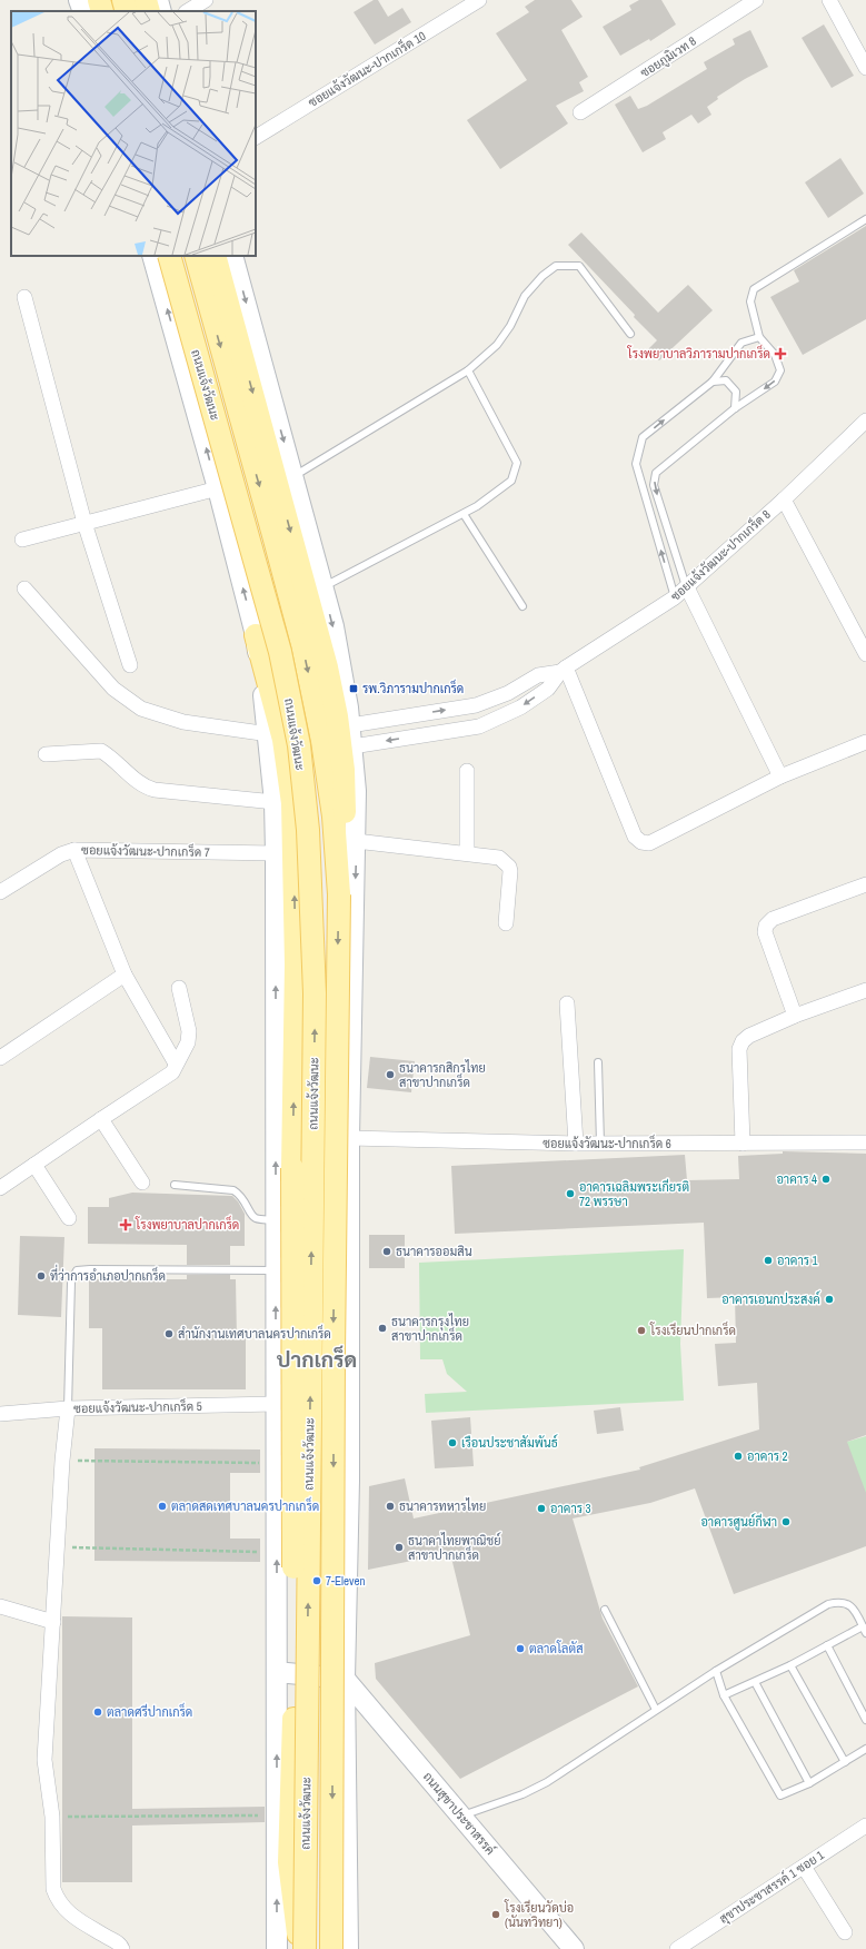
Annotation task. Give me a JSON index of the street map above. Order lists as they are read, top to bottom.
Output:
{
  "streets": {
    "main road": ["ถนนแจ้งวัฒนะ", "ถนนสุขาประชาสรรค์"],
    "street": [
      "ซอยภูมิเวท 8",
      "ซอยแจ้งวัฒนะ-ปากเกร็ด 10",
      "ซอยแจ้งวัฒนะ-ปากเกร็ด 8",
      "ซอยแจ้งวัฒนะ-ปากเกร็ด 7",
      "ซอยแจ้งวัฒนะ-ปากเกร็ด 6",
      "ซอยแจ้งวัฒนะ-ปากเกร็ด 5",
      "สุขาประชาสรรค์ 1 ซอย 1"
    ]
  },
  "crossings": [
    ["ถนนแจ้งวัฒนะ", "ซอยแจ้งวัฒนะ-ปากเกร็ด 7"],
    ["ถนนแจ้งวัฒนะ", "ซอยแจ้งวัฒนะ-ปากเกร็ด 5"]
  ],
  "districts": ["ปากเกร็ด"],
  "places": {
    "health": ["โรงพยาบาลวิภารามปากเกร็ด", "โรงพยาบาลปากเกร็ด"],
    "transit": ["รพ.วิภารามปากเกร็ด"],
    "other": [
      "ธนาคารกสิกรไทย สาขาปากเกร็ด",
      "อาคาร 4",
      "อาคารเฉลิมพระเกียรติ 72 พรรษา",
      "ธนาคารออมสิน",
      "อาคาร 1",
      "ที่ว่าการอำเภอปากเกร็ด",
      "อาคารเอนกประสงค์",
      "ธนาคารกรุงไทย สาขาปากเกร็ด",
      "โรงเรียนปากเกร็ด",
      "สำนักงานเทศบาลนครปากเกร็ด",
      "เรือนประชาสัมพันธ์",
      "อาคาร 2",
      "ตลาดสดเทศบาลนครปากเกร็ด",
      "ธนาคารทหารไทย",
      "อาคาร 3",
      "อาคารศูนย์กีฬา",
      "ธนาคาไทยพาณิชย์ สาขาปากเกร็ด",
      "7-Eleven",
      "ตลาดโลตัส",
      "ตลาดศรีปากเกร็ด",
      "โรงเรียนวัดบ่อ (นันทวิทยา)"
    ]
  }
}
